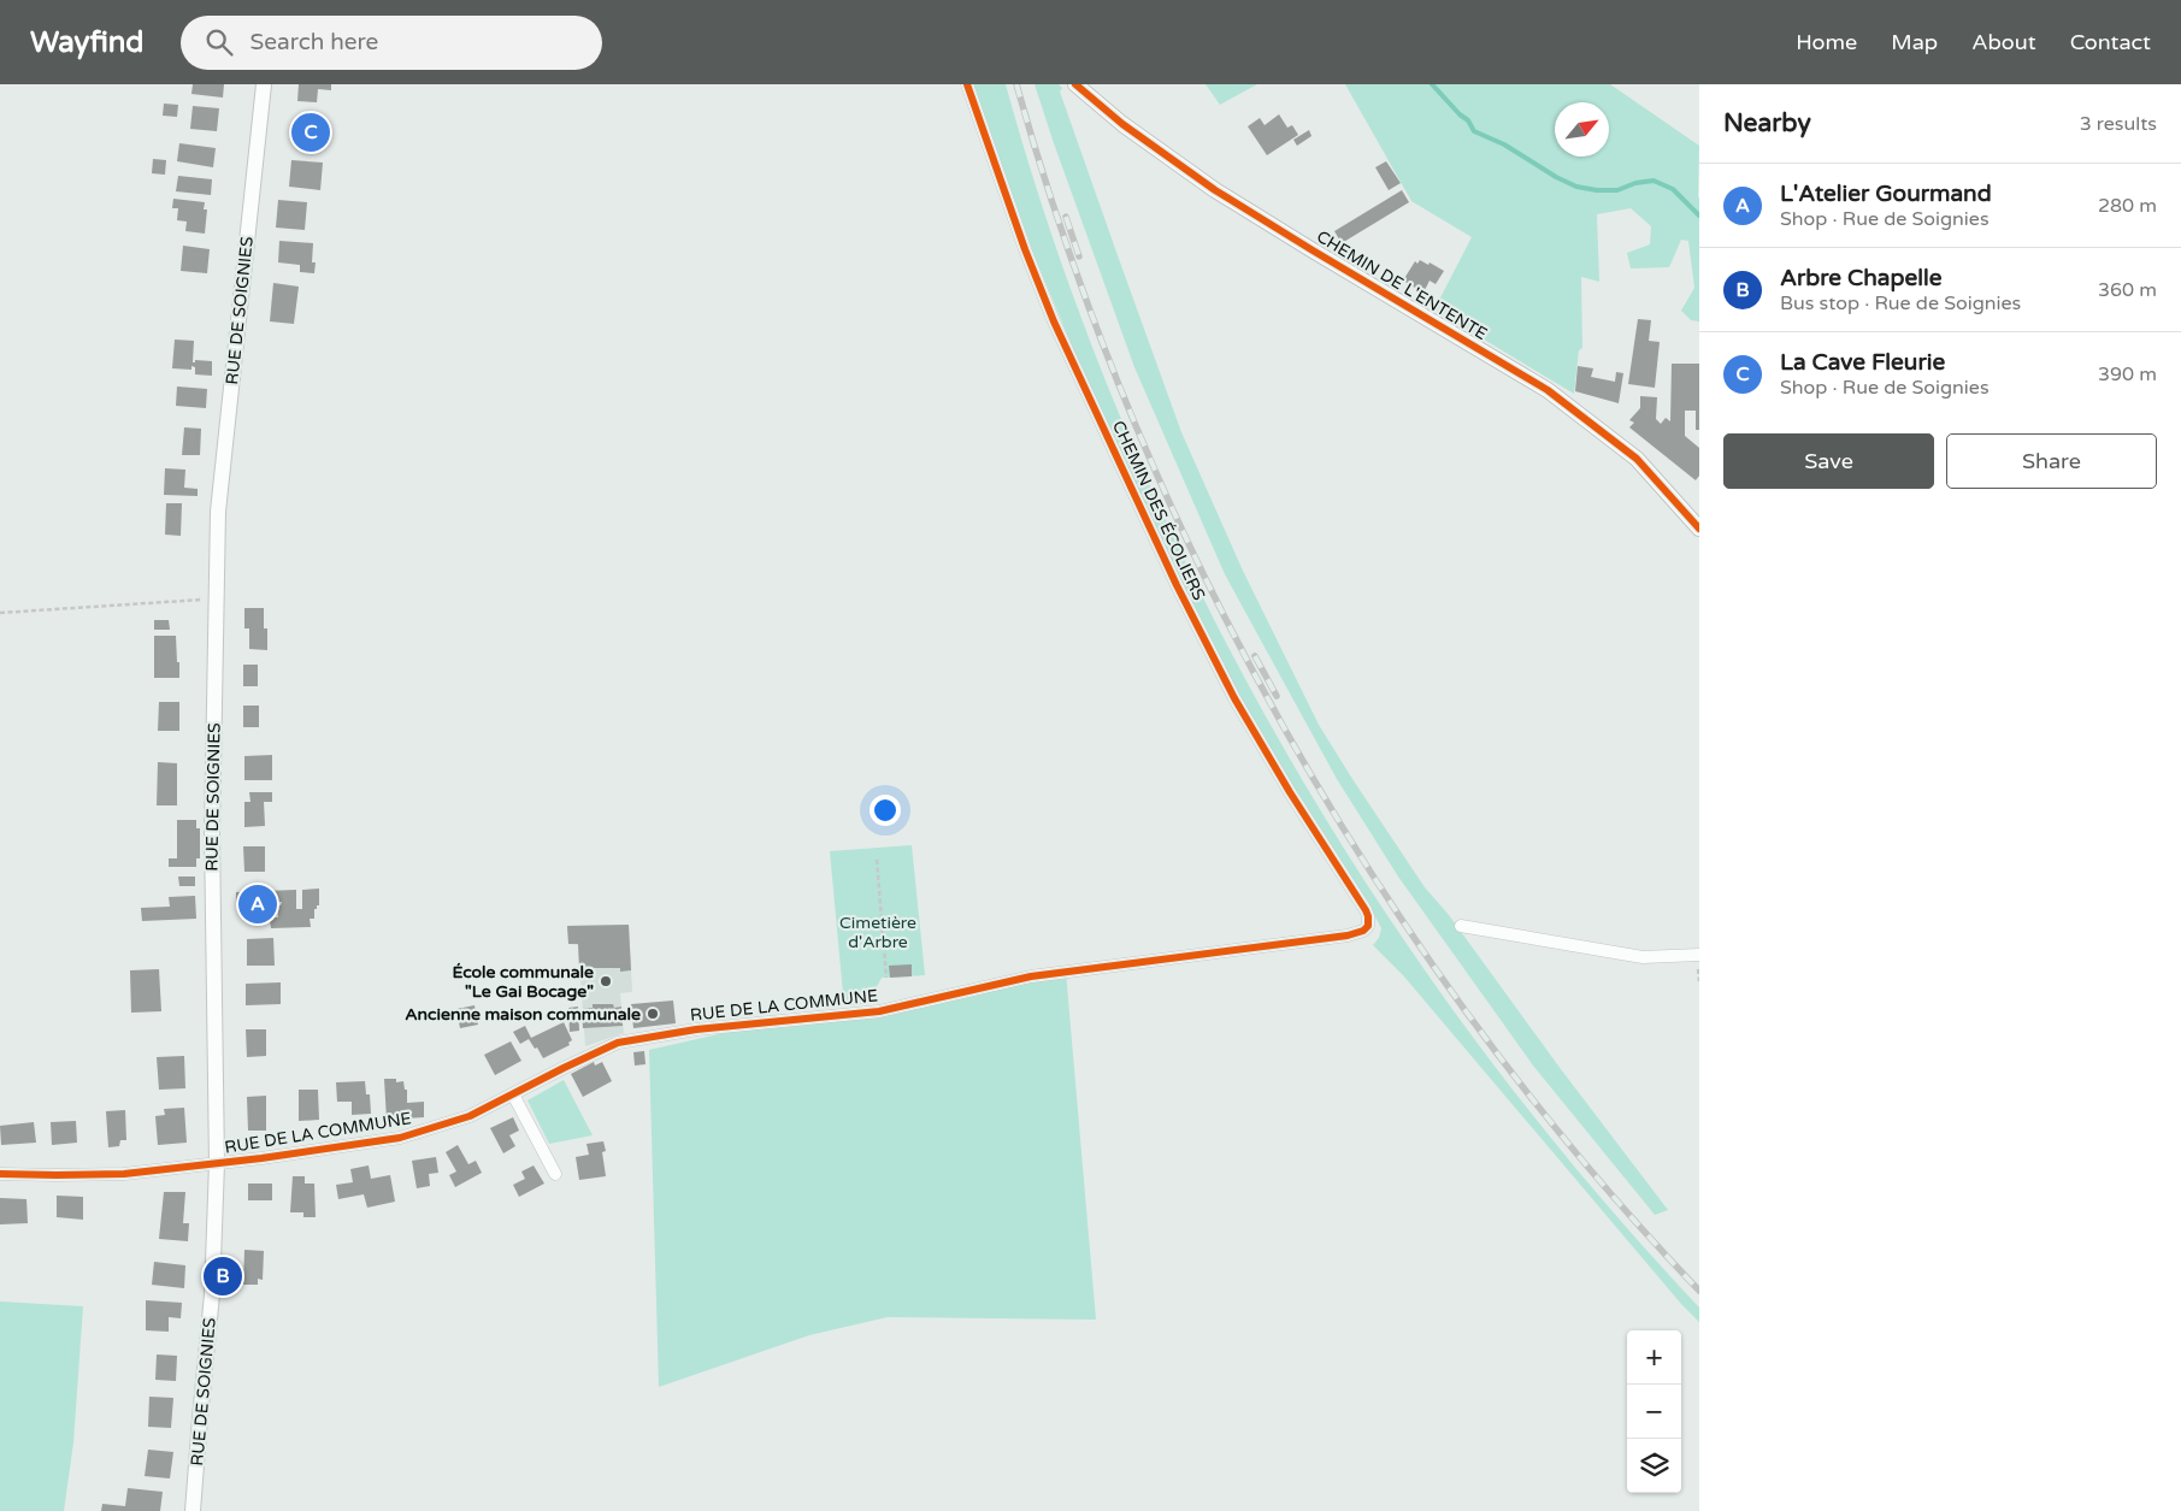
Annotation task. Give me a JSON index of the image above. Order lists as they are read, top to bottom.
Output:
{
  "streets": {
    "street": [
      "CHEMIN DE L'ENTENTE",
      "RUE DE SOIGNIES",
      "CHEMIN DES ÉCOLIERS",
      "RUE DE LA COMMUNE"
    ]
  },
  "crossings": [
    ["RUE DE SOIGNIES", "RUE DE LA COMMUNE"],
    ["CHEMIN DES ÉCOLIERS", "RUE DE LA COMMUNE"]
  ],
  "parks": ["Cimetière d'Arbre"],
  "places": ["École communale \"Le Gai Bocage\"", "Ancienne maison communale"],
  "north": "top right",
  "page": {
    "header": "Wayfind",
    "search": "Search here",
    "nav": [
      "Home",
      "Map",
      "About",
      "Contact"
    ],
    "heading": ["Nearby", "3 results"],
    "pins": ["C", "A", "B"],
    "list": [
      {
        "mark": "A",
        "name": "L'Atelier Gourmand",
        "note": "Shop · Rue de Soignies",
        "value": "280 m"
      },
      {
        "mark": "B",
        "name": "Arbre Chapelle",
        "note": "Bus stop · Rue de Soignies",
        "value": "360 m"
      },
      {
        "mark": "C",
        "name": "La Cave Fleurie",
        "note": "Shop · Rue de Soignies",
        "value": "390 m"
      }
    ],
    "buttons": ["Save", "Share"],
    "map_buttons": ["+", "−"]
  }
}
